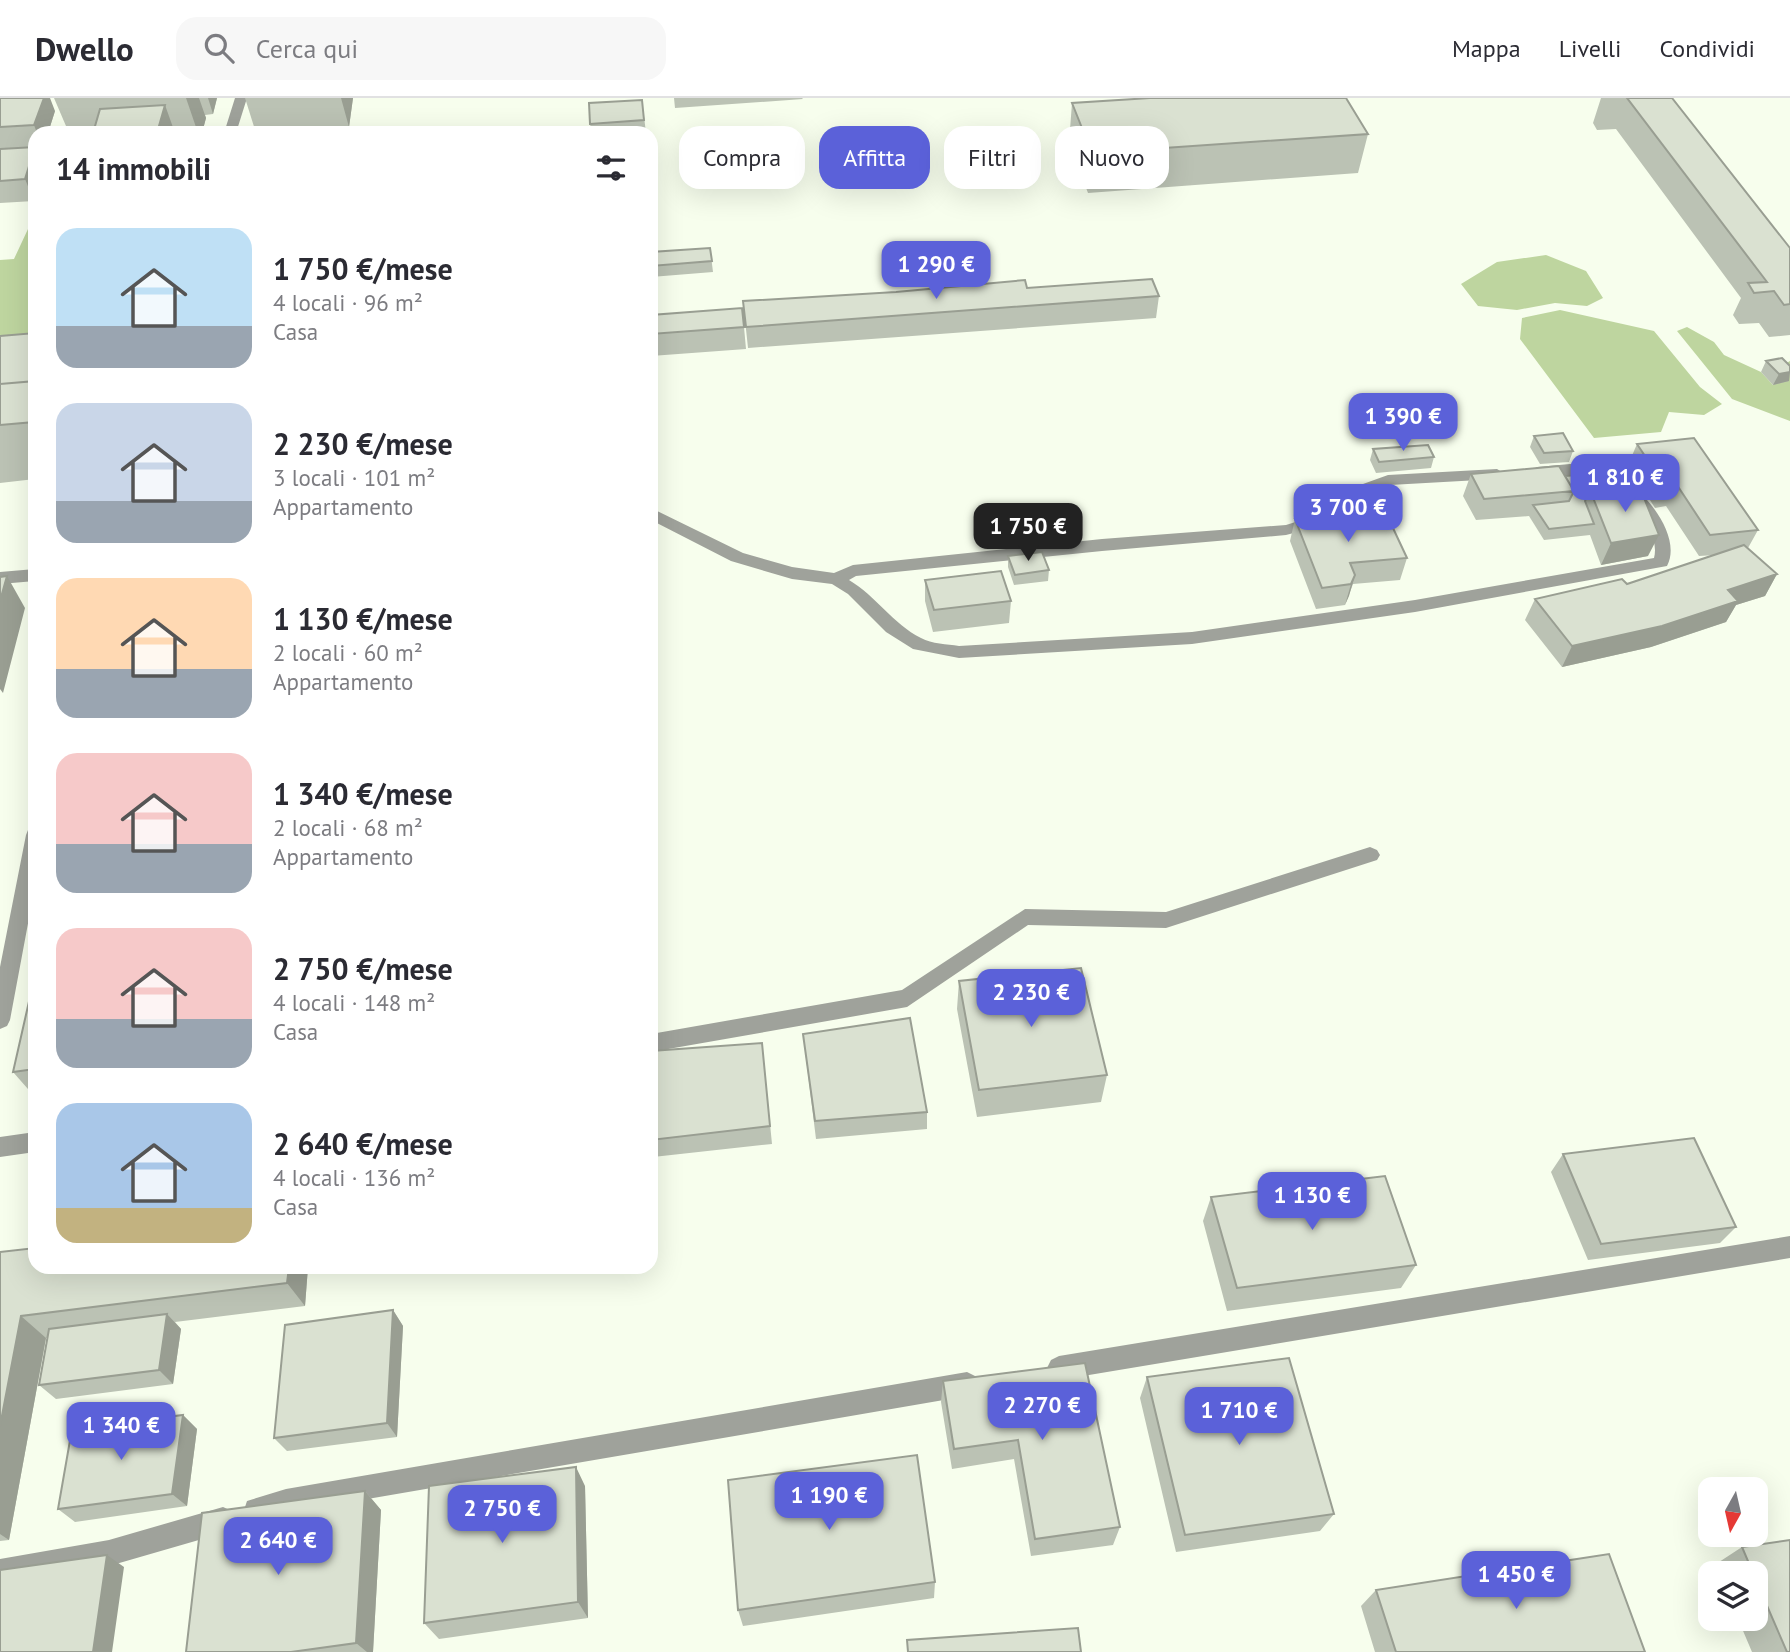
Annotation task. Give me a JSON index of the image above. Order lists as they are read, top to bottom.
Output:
{
  "north": "bottom",
  "page": {
    "header": "Dwello",
    "search": "Cerca qui",
    "nav": ["Mappa", "Livelli", "Condividi"],
    "chip": [
      "Compra",
      "Affitta",
      "Filtri",
      "Nuovo"
    ],
    "heading": "14 immobili",
    "list": [
      {
        "name": "1 750 €/mese",
        "note": "4 locali · 96 m² · Casa"
      },
      {
        "name": "2 230 €/mese",
        "note": "3 locali · 101 m² · Appartamento"
      },
      {
        "name": "1 130 €/mese",
        "note": "2 locali · 60 m² · Appartamento"
      },
      {
        "name": "1 340 €/mese",
        "note": "2 locali · 68 m² · Appartamento"
      },
      {
        "name": "2 750 €/mese",
        "note": "4 locali · 148 m² · Casa"
      },
      {
        "name": "2 640 €/mese",
        "note": "4 locali · 136 m² · Casa"
      }
    ],
    "price": [
      "1 290 €",
      "1 390 €",
      "1 810 €",
      "3 700 €",
      "1 750 €",
      "2 230 €",
      "1 130 €",
      "2 270 €",
      "1 710 €",
      "1 340 €",
      "1 190 €",
      "2 750 €",
      "2 640 €",
      "1 450 €"
    ]
  }
}
